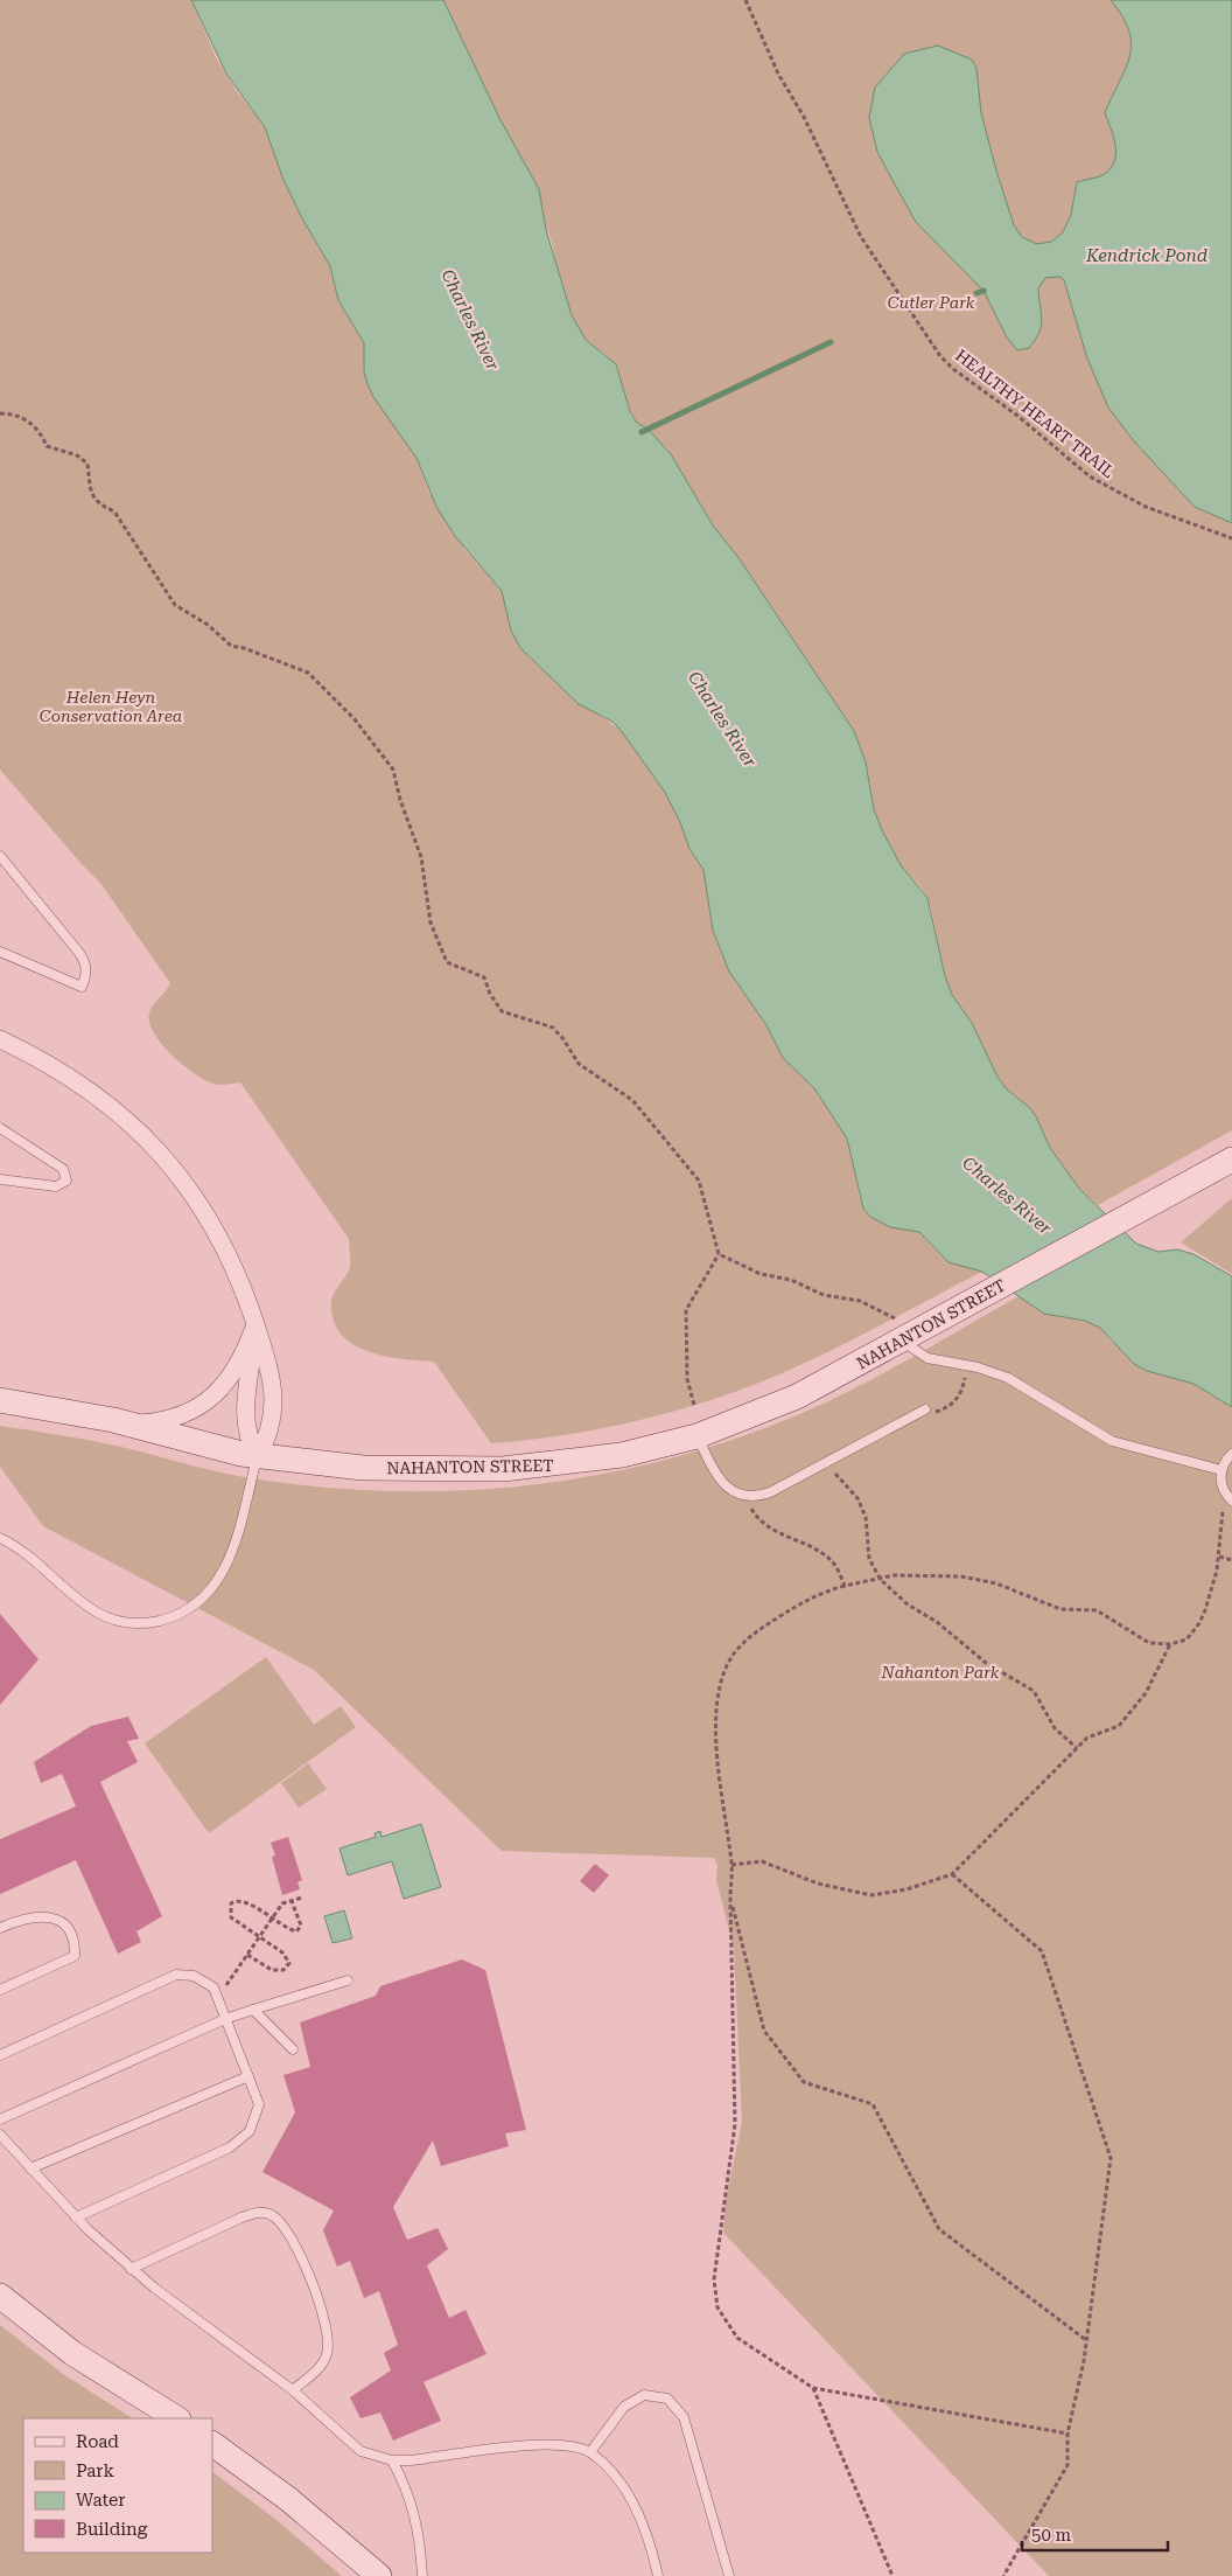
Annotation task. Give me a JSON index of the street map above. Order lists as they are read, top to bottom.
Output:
{
  "streets": {
    "main road": ["NAHANTON STREET"],
    "path": ["HEALTHY HEART TRAIL"]
  },
  "water": ["Kendrick Pond", "Charles River"],
  "parks": ["Cutler Park", "Helen Heyn Conservation Area", "Nahanton Park"],
  "legend": [
    "Road",
    "Park",
    "Water",
    "Building"
  ],
  "scale_bar": "50 m"
}
